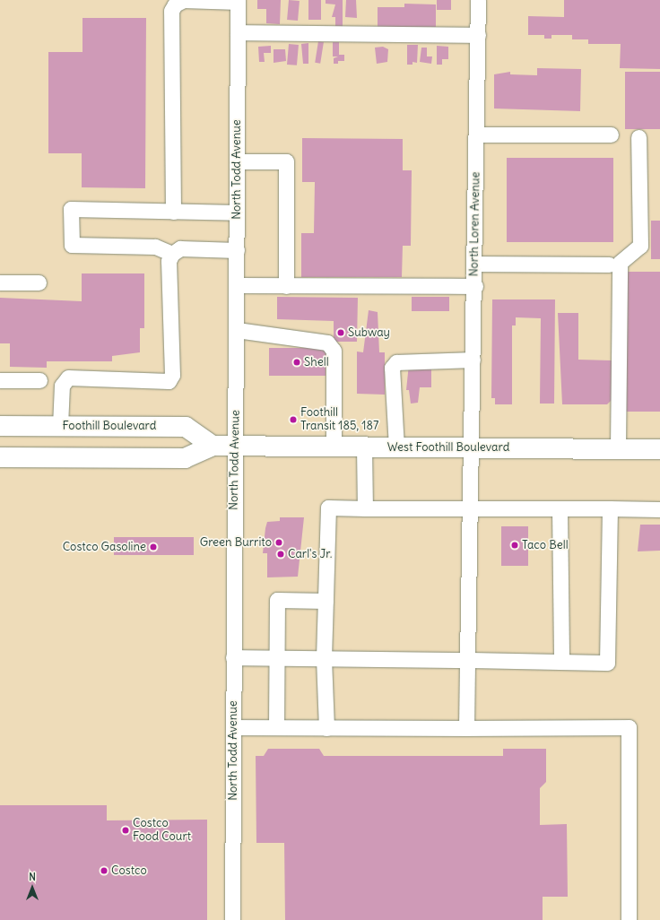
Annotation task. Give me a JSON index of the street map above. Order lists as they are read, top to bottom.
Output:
{
  "streets": {
    "main road": ["Foothill Boulevard", "West Foothill Boulevard"],
    "street": ["North Todd Avenue", "North Loren Avenue"]
  },
  "crossings": [
    ["North Todd Avenue", "West Foothill Boulevard"],
    ["North Loren Avenue", "West Foothill Boulevard"]
  ],
  "places": [
    "Subway",
    "Shell",
    "Foothill Transit 185, 187",
    "Green Burrito",
    "Taco Bell",
    "Costco Gasoline",
    "Carl's Jr.",
    "Costco Food Court",
    "Costco"
  ],
  "north": "top"
}
